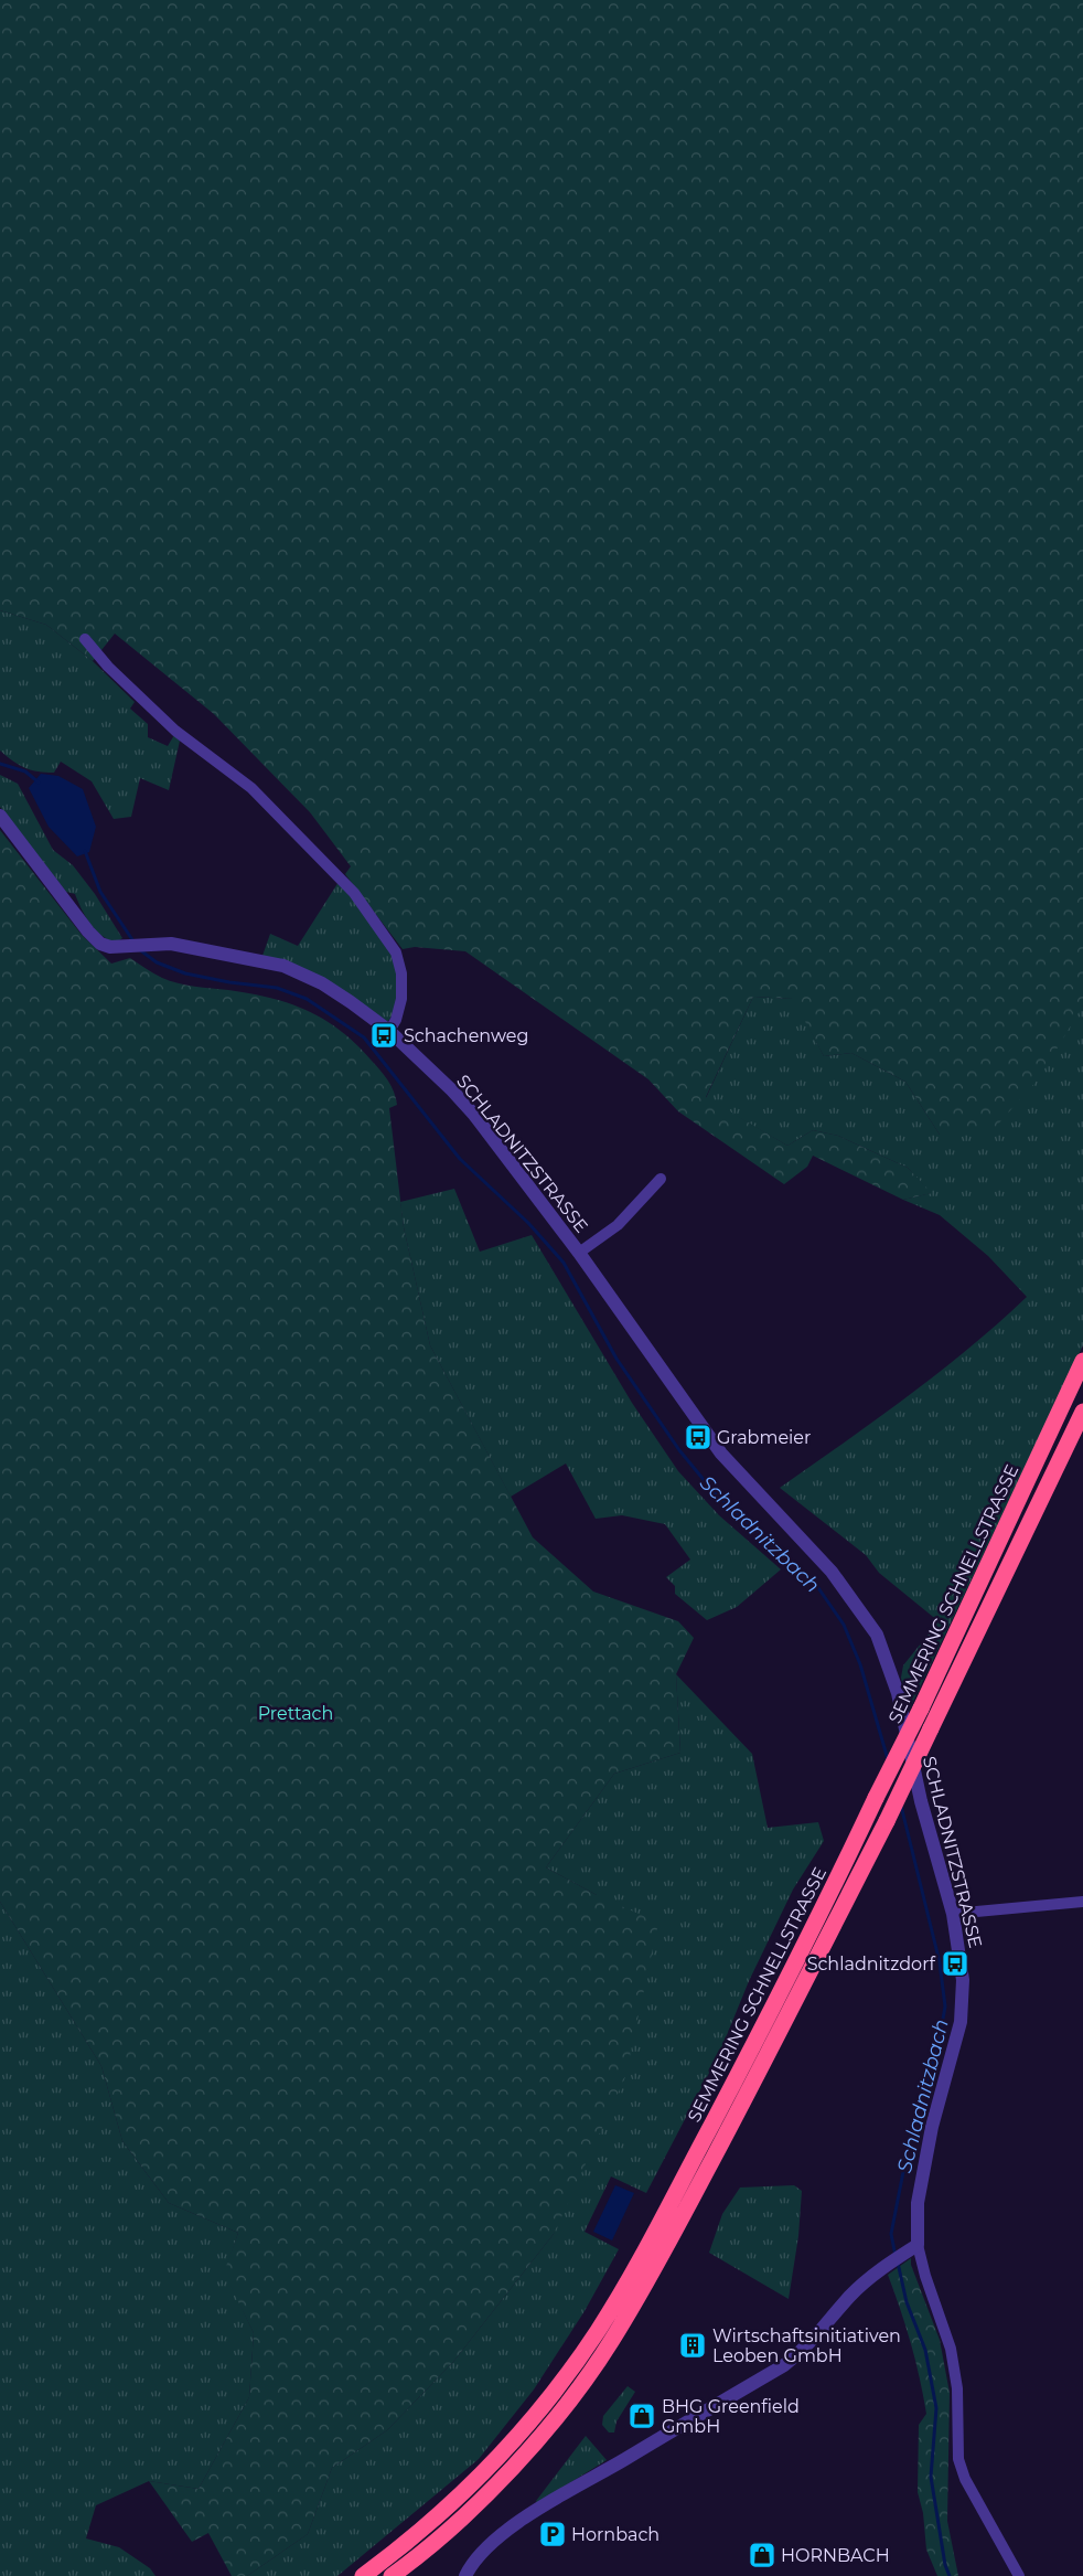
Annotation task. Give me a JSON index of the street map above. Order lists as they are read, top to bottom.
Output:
{
  "streets": {
    "highway": ["SEMMERING SCHNELLSTRASSE"],
    "street": ["SCHLADNITZSTRASSE"]
  },
  "water": ["Schladnitzbach"],
  "parks": ["Prettach"],
  "places": {
    "bus stop": ["Schachenweg", "Grabmeier", "Schladnitzdorf"],
    "building": ["Wirtschaftsinitiativen Leoben GmbH"],
    "shop": ["BHG Greenfield GmbH", "HORNBACH"],
    "parking": ["Hornbach"]
  }
}
